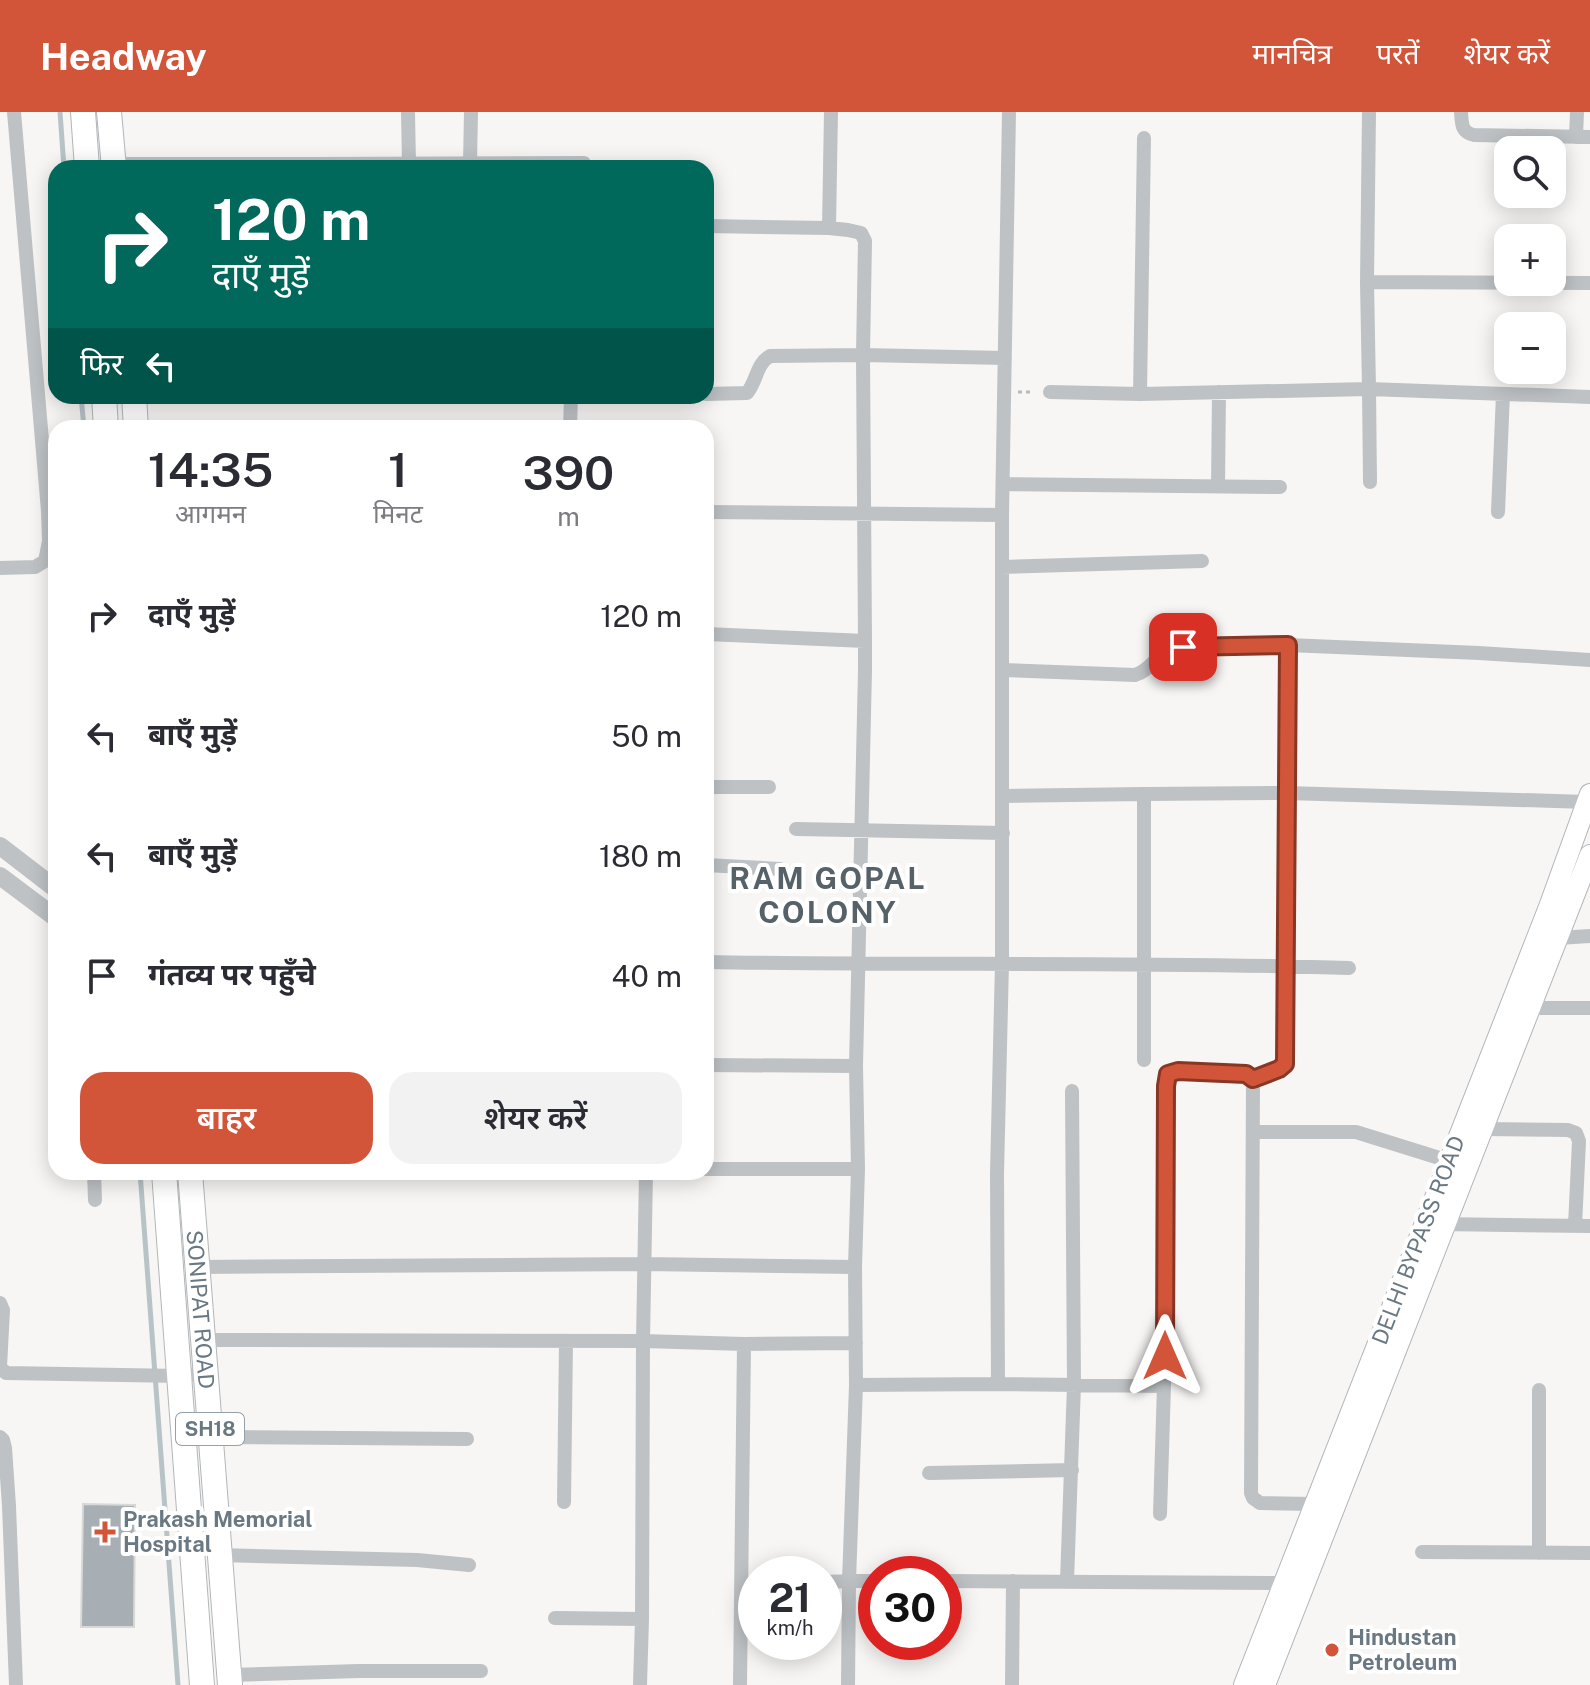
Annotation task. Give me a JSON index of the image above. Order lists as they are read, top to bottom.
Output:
{
  "streets": {
    "main road": ["DELHI BYPASS ROAD", "SONIPAT ROAD", "SH18"]
  },
  "districts": ["RAM GOPAL COLONY"],
  "places": {
    "health": ["Prakash Memorial Hospital"],
    "other": ["Hindustan Petroleum"]
  },
  "page": {
    "header": "Headway",
    "nav": ["मानचित्र", "परतें", "शेयर करें"],
    "map_buttons": ["+", "−"],
    "turn": ["120 m", "दाएँ मुड़ें"],
    "then": "फिर",
    "eta": [
      "14:35",
      "आगमन",
      "1",
      "मिनट",
      "390",
      "m"
    ],
    "list": [
      {
        "name": "दाएँ मुड़ें",
        "value": "120 m"
      },
      {
        "name": "बाएँ मुड़ें",
        "value": "50 m"
      },
      {
        "name": "बाएँ मुड़ें",
        "value": "180 m"
      },
      {
        "name": "गंतव्य पर पहुँचे",
        "value": "40 m"
      }
    ],
    "buttons": ["बाहर", "शेयर करें"],
    "speed": "21 km/h",
    "limit": "30"
  }
}
